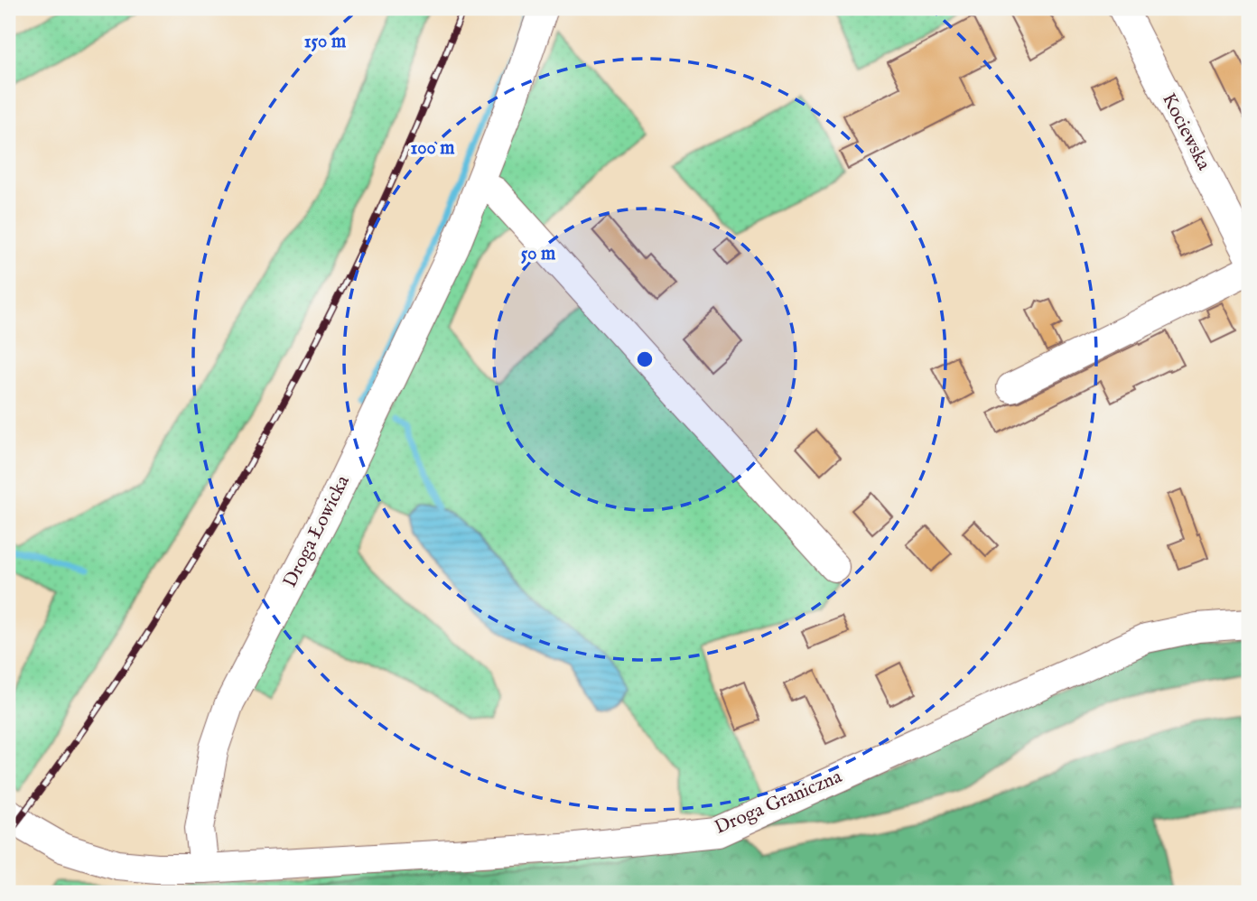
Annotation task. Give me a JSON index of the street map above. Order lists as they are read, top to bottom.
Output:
{
  "streets": {
    "street": ["Kociewska", "Droga Łowicka", "Droga Graniczna"]
  },
  "crossings": [
    ["Droga Łowicka", "Droga Graniczna"]
  ],
  "rings": ["150 m", "100 m", "50 m"]
}
